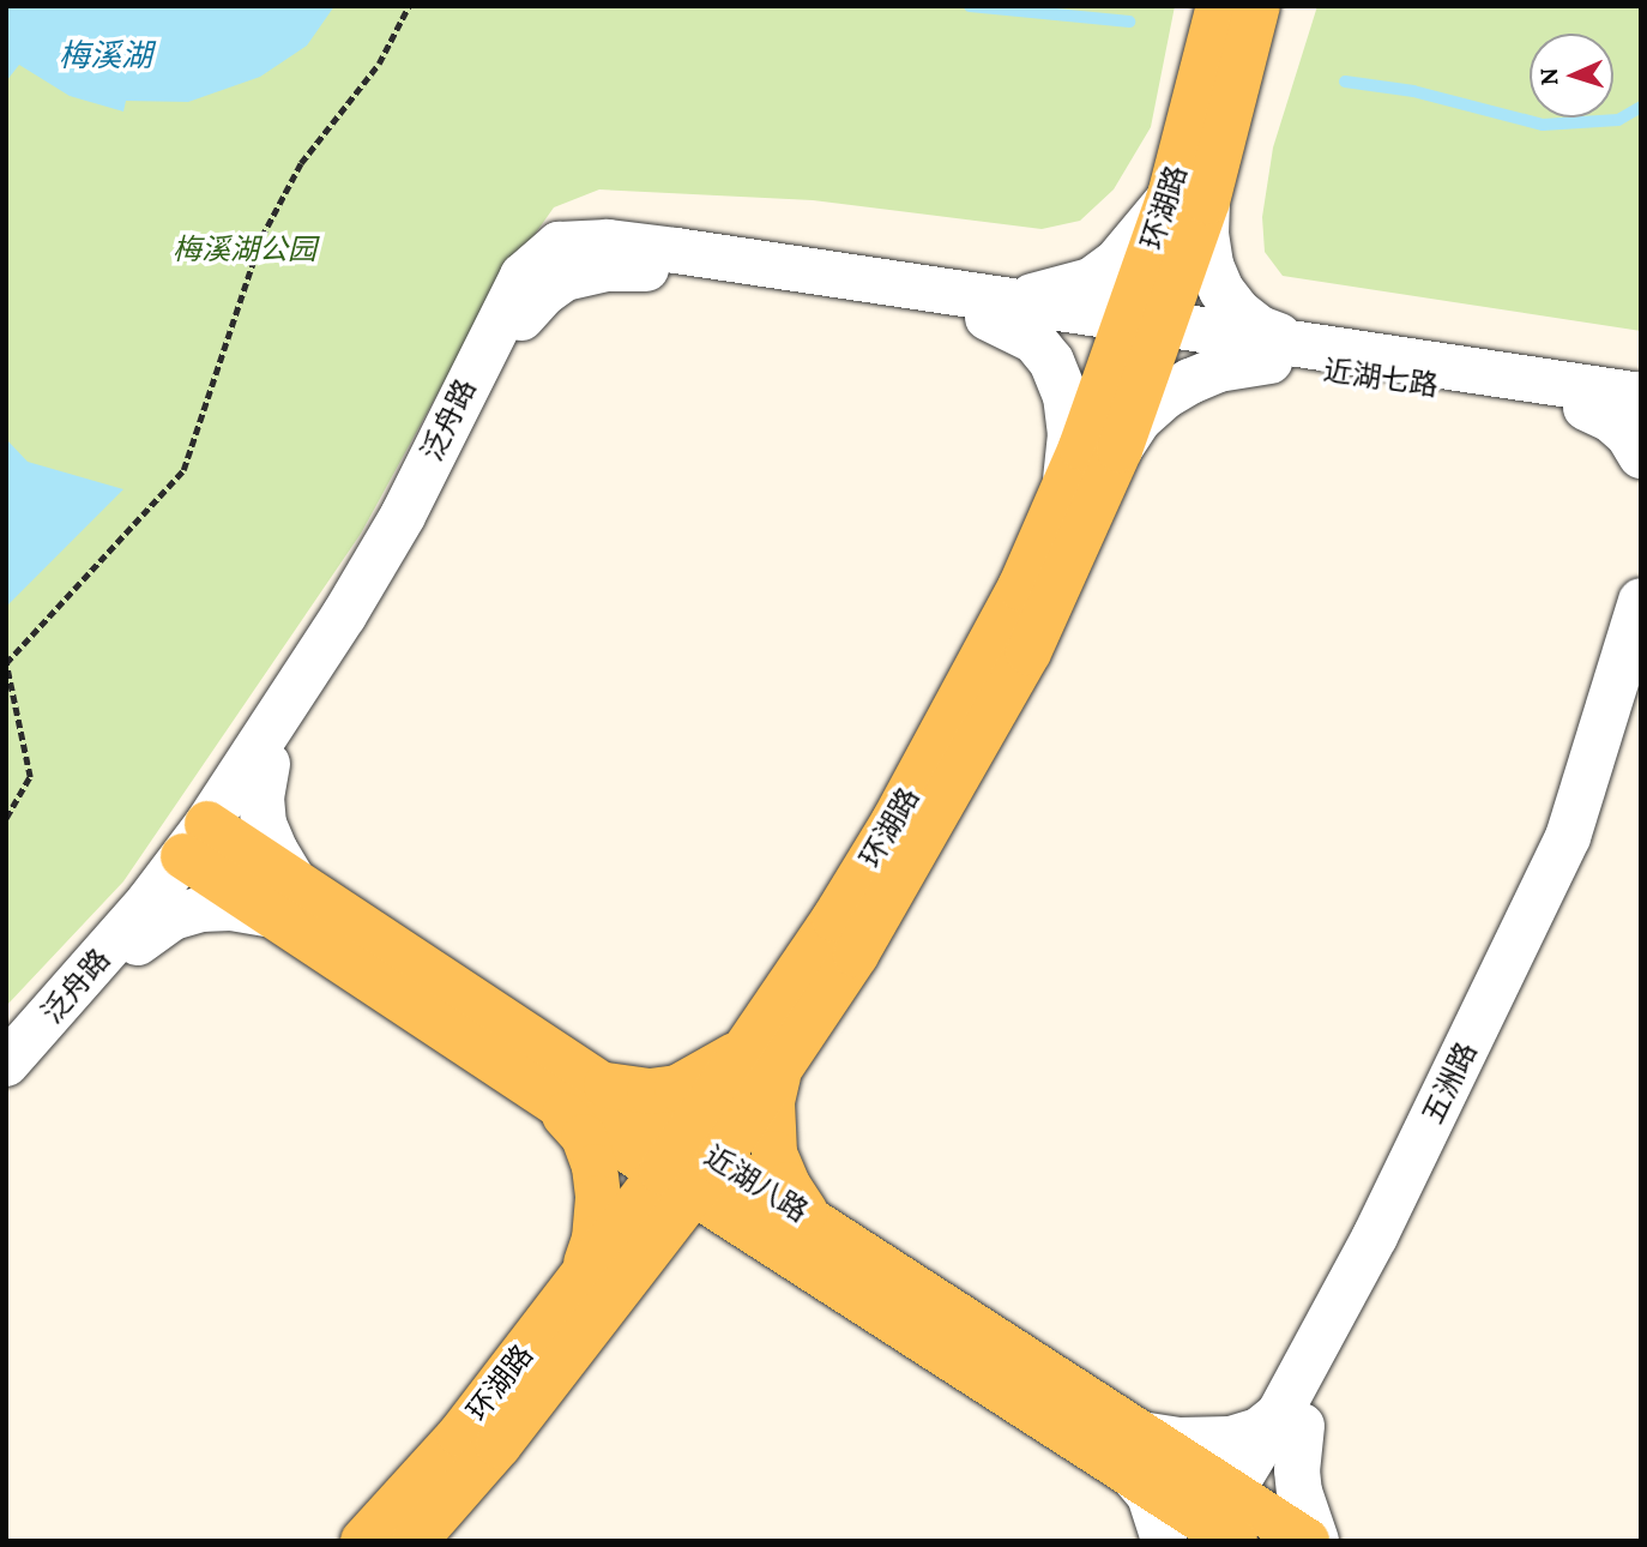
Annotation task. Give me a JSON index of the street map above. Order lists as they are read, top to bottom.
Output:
{
  "streets": {
    "main road": ["环湖路", "近湖八路"],
    "street": ["近湖七路", "泛舟路", "五洲路"]
  },
  "crossings": [
    ["环湖路", "近湖七路"],
    ["环湖路", "泛舟路"],
    ["环湖路", "近湖八路"],
    ["近湖七路", "泛舟路"],
    ["泛舟路", "近湖八路"],
    ["五洲路", "近湖八路"]
  ],
  "water": ["梅溪湖"],
  "parks": ["梅溪湖公园"],
  "north": "left"
}
